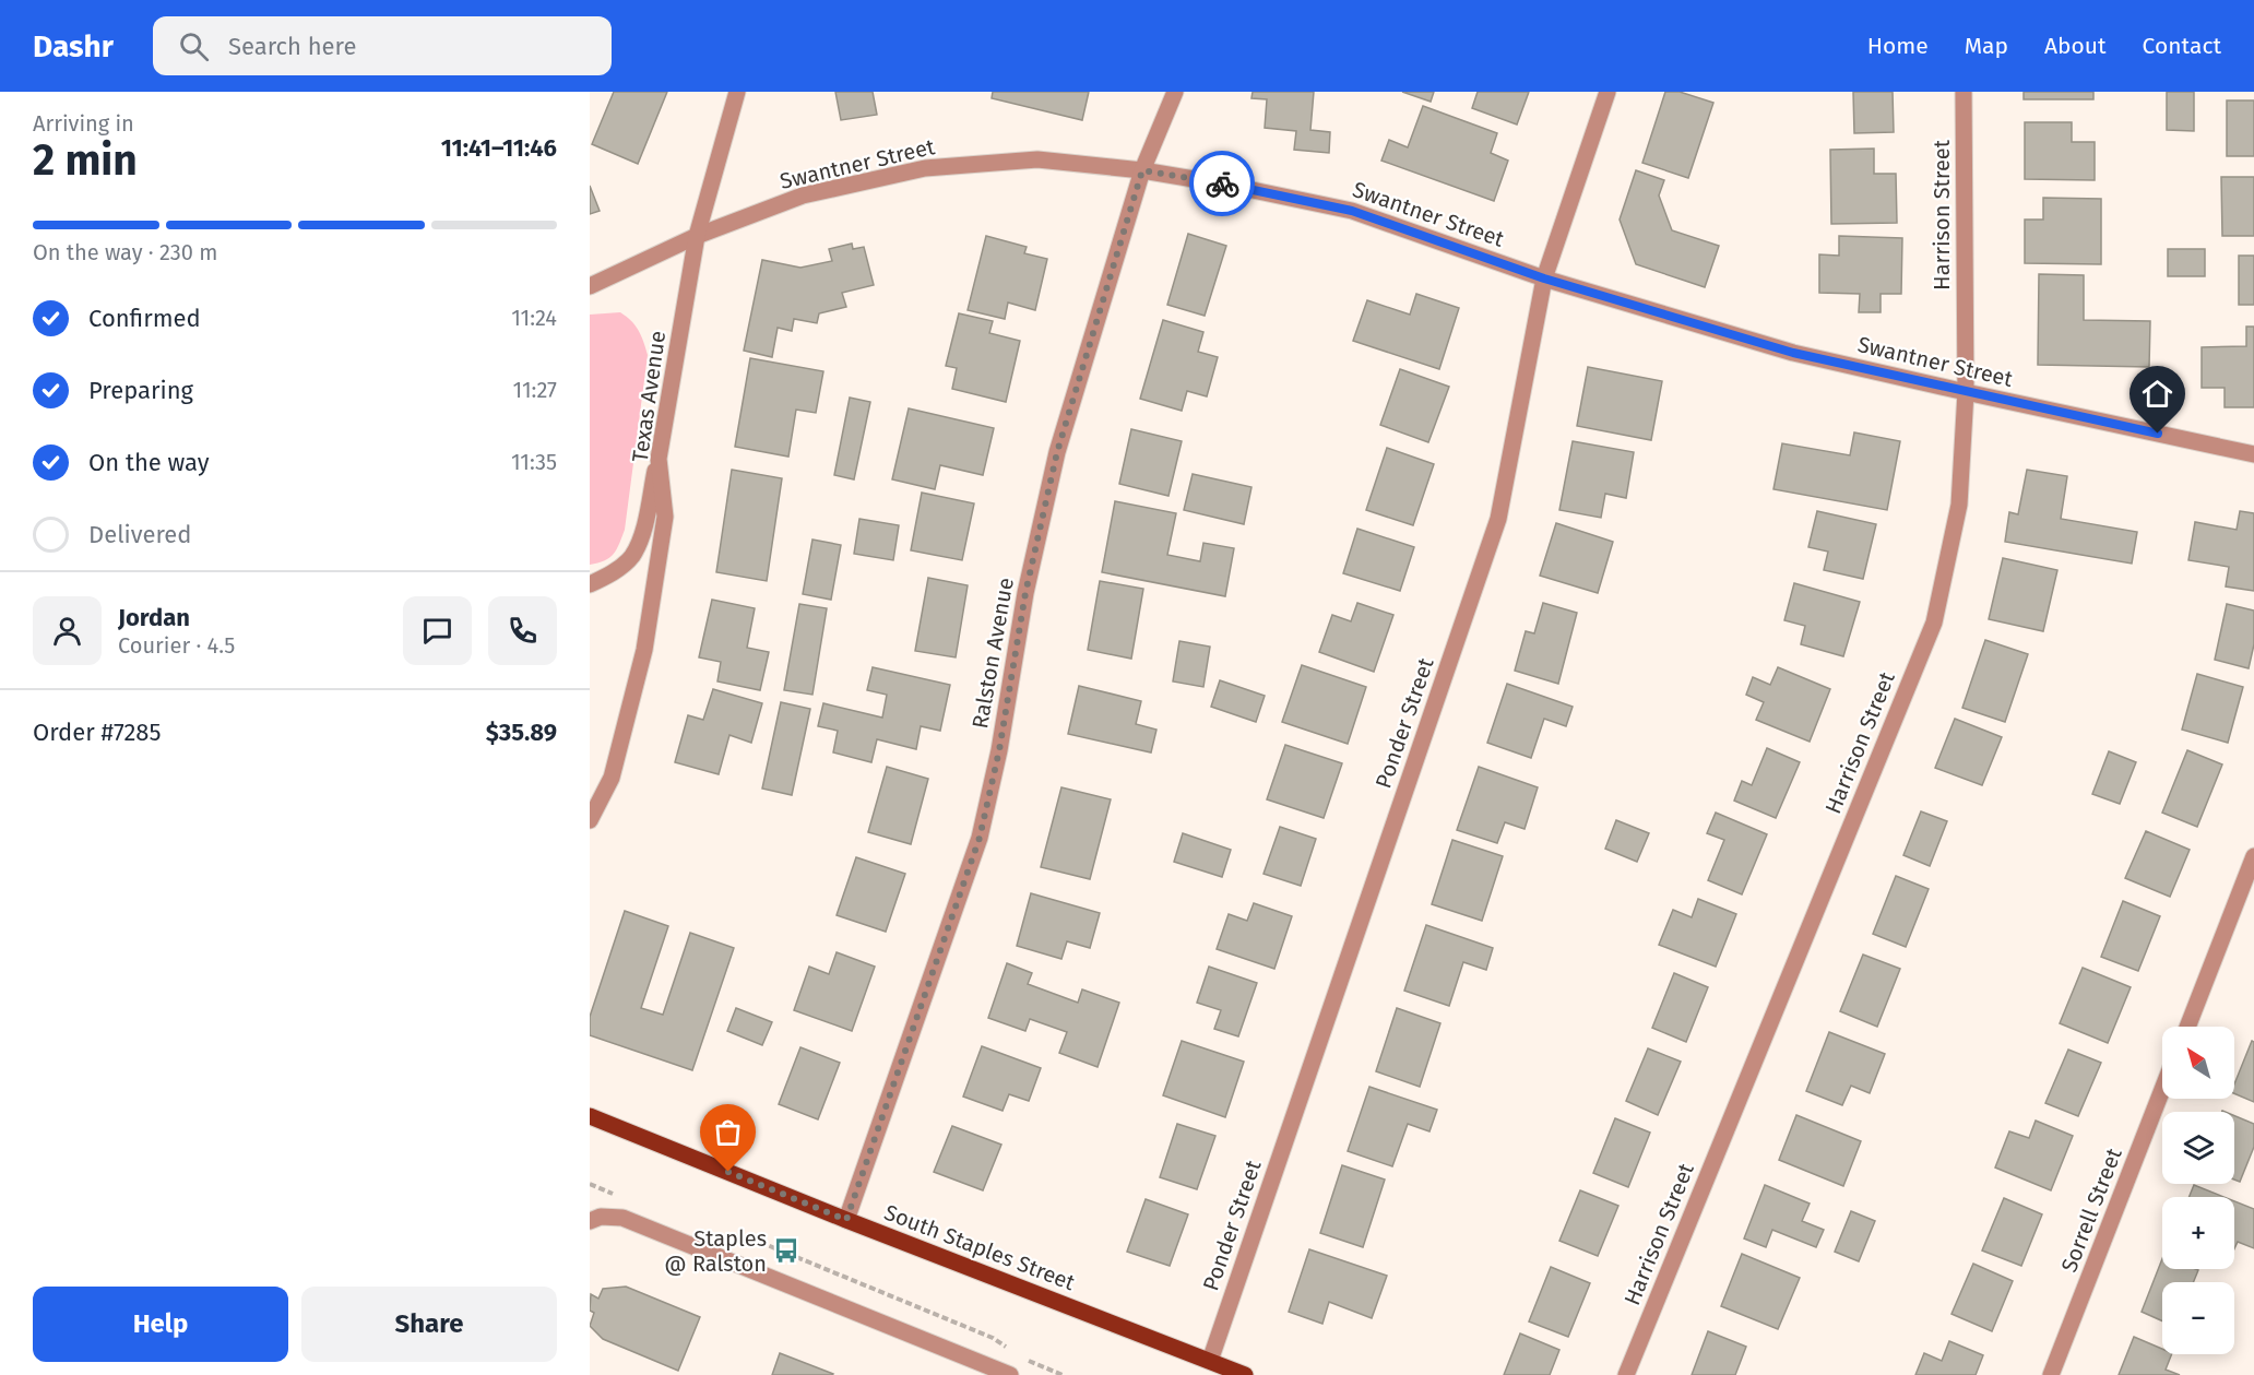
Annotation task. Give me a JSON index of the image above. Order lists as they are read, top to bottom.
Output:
{
  "streets": {
    "main road": ["South Staples Street"],
    "street": [
      "Swantner Street",
      "Harrison Street",
      "Texas Avenue",
      "Ralston Avenue",
      "Ponder Street",
      "Sorrell Street"
    ]
  },
  "crossings": [
    ["Swantner Street", "Harrison Street"],
    ["Swantner Street", "Texas Avenue"],
    ["Swantner Street", "Ralston Avenue"],
    ["Swantner Street", "Ponder Street"],
    ["Ralston Avenue", "South Staples Street"],
    ["Ponder Street", "South Staples Street"]
  ],
  "places": {
    "bus stop": ["Staples @ Ralston"]
  },
  "north": "top left",
  "page": {
    "header": "Dashr",
    "search": "Search here",
    "nav": [
      "Home",
      "Map",
      "About",
      "Contact"
    ],
    "heading": ["2 min", "Arriving in", "11:41–11:46"],
    "panel": [
      "Jordan",
      "Courier · 4.5",
      "Order #7285",
      "$35.89"
    ],
    "bar": "On the way · 230 m",
    "list": [
      ["Confirmed", "11:24"],
      ["Preparing", "11:27"],
      ["On the way", "11:35"],
      "Delivered"
    ],
    "map_buttons": ["+", "−"],
    "buttons": ["Help", "Share"]
  }
}
